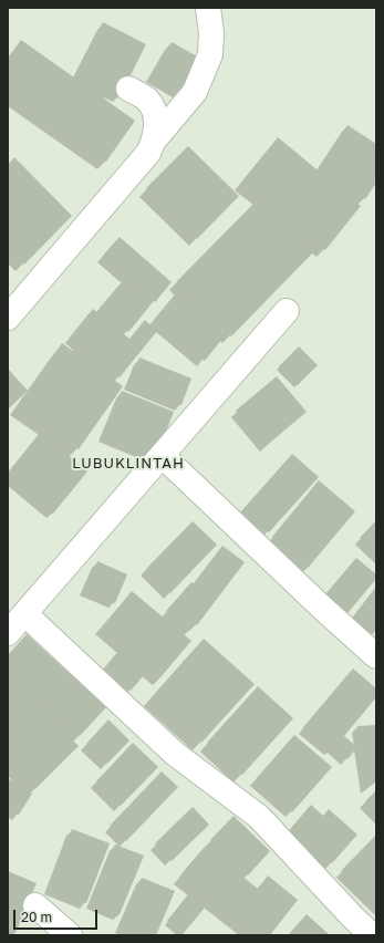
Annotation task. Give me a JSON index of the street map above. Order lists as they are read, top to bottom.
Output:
{
  "districts": ["LUBUKLINTAH"],
  "scale_bar": "20 m"
}
